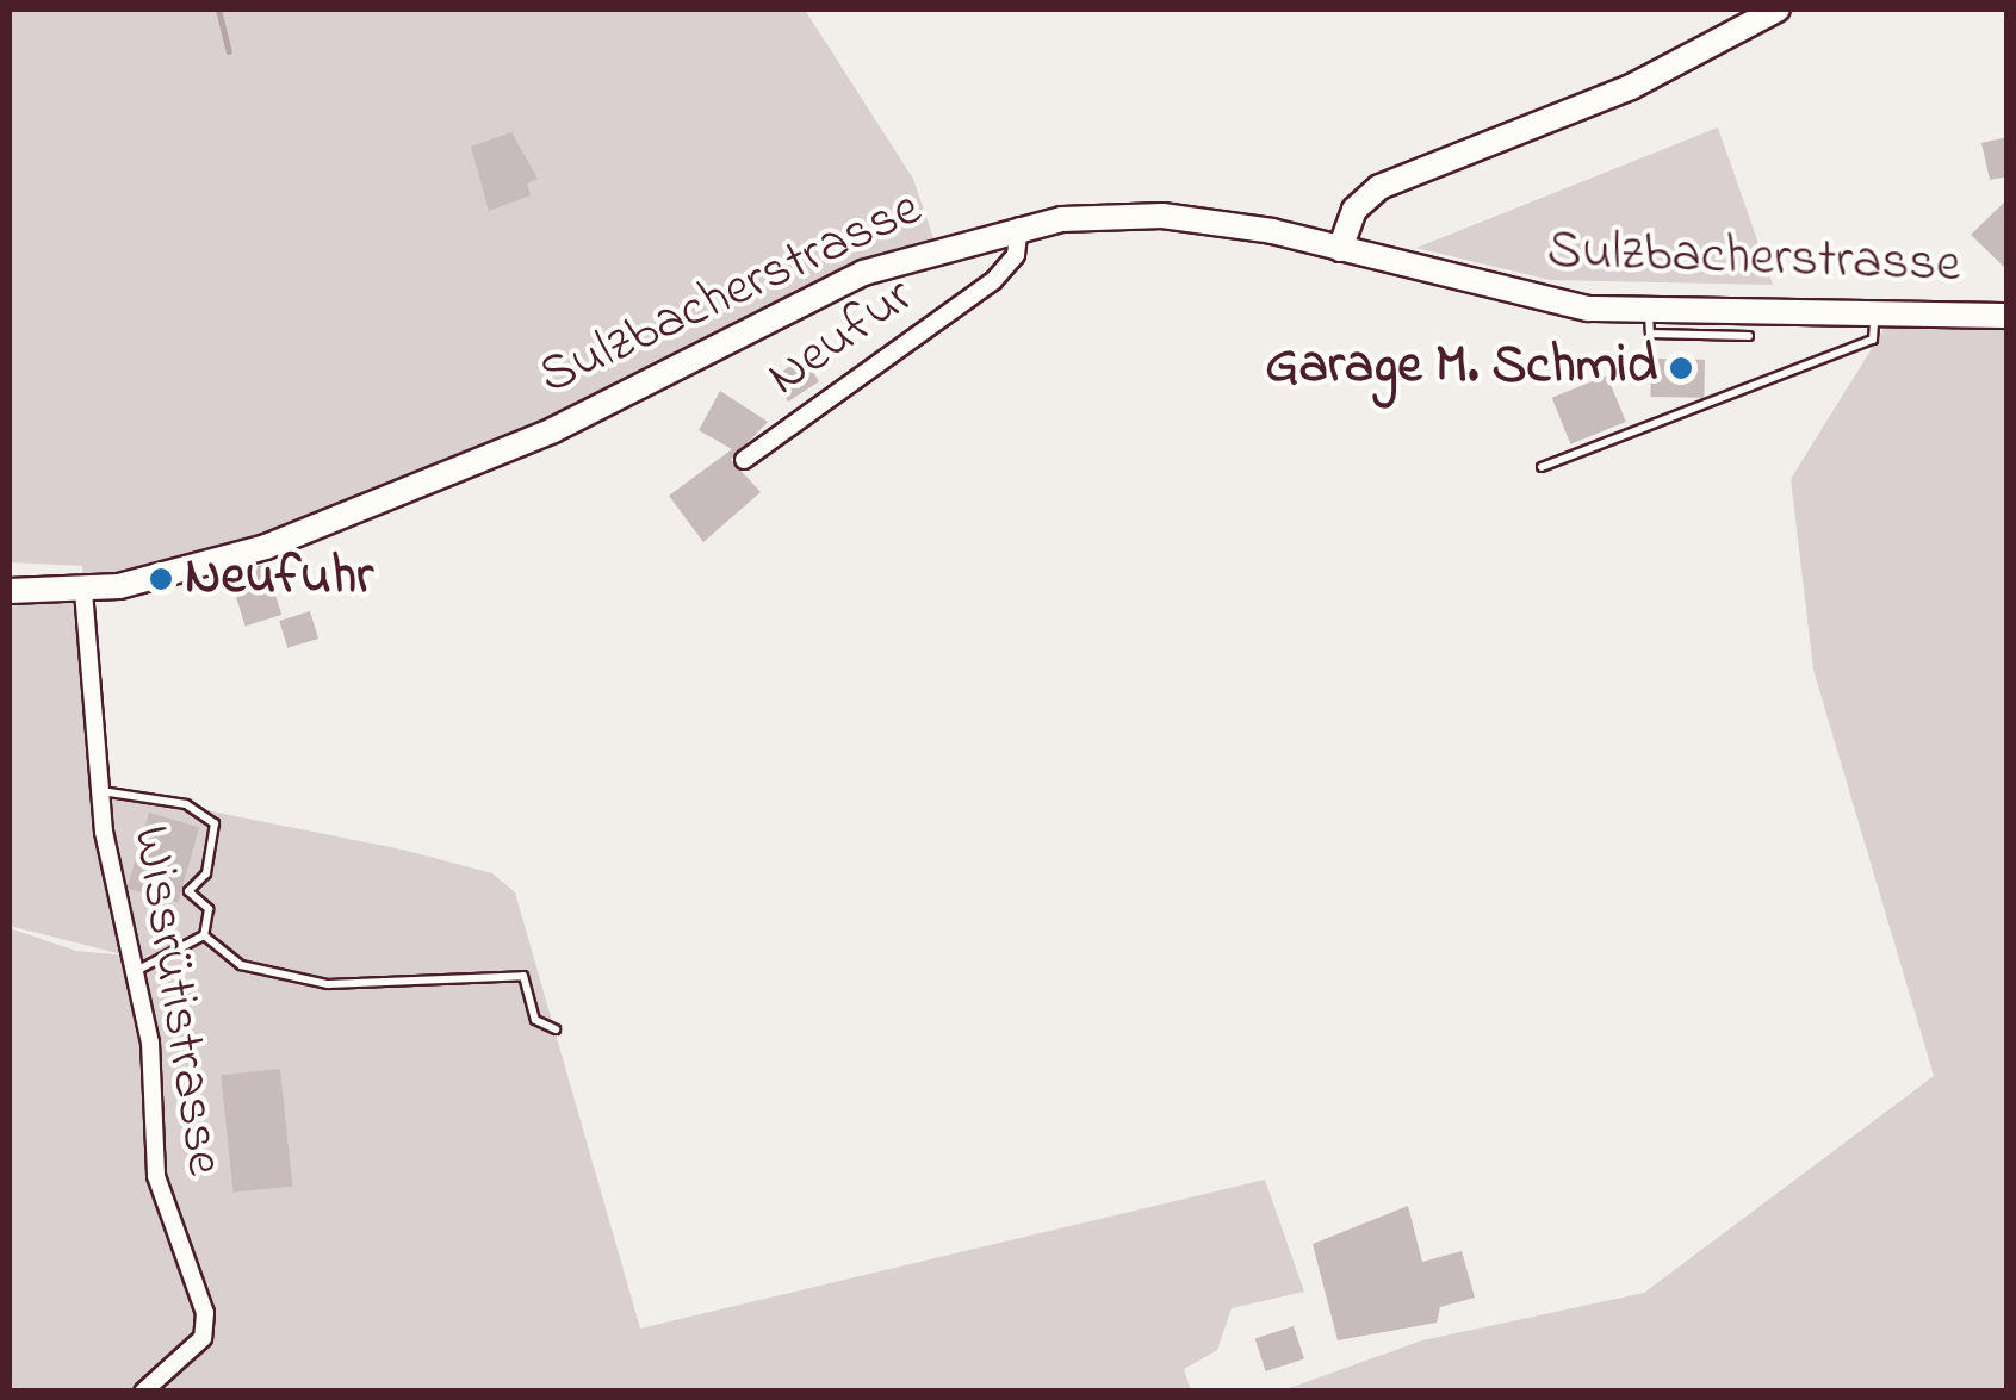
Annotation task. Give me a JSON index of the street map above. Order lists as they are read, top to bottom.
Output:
{
  "streets": {
    "street": ["Sulzbacherstrasse", "Neufur", "Wissrütistrasse"]
  },
  "crossings": [
    ["Sulzbacherstrasse", "Neufur"],
    ["Sulzbacherstrasse", "Wissrütistrasse"]
  ],
  "places": ["Garage M. Schmid", "Neufuhr"]
}
